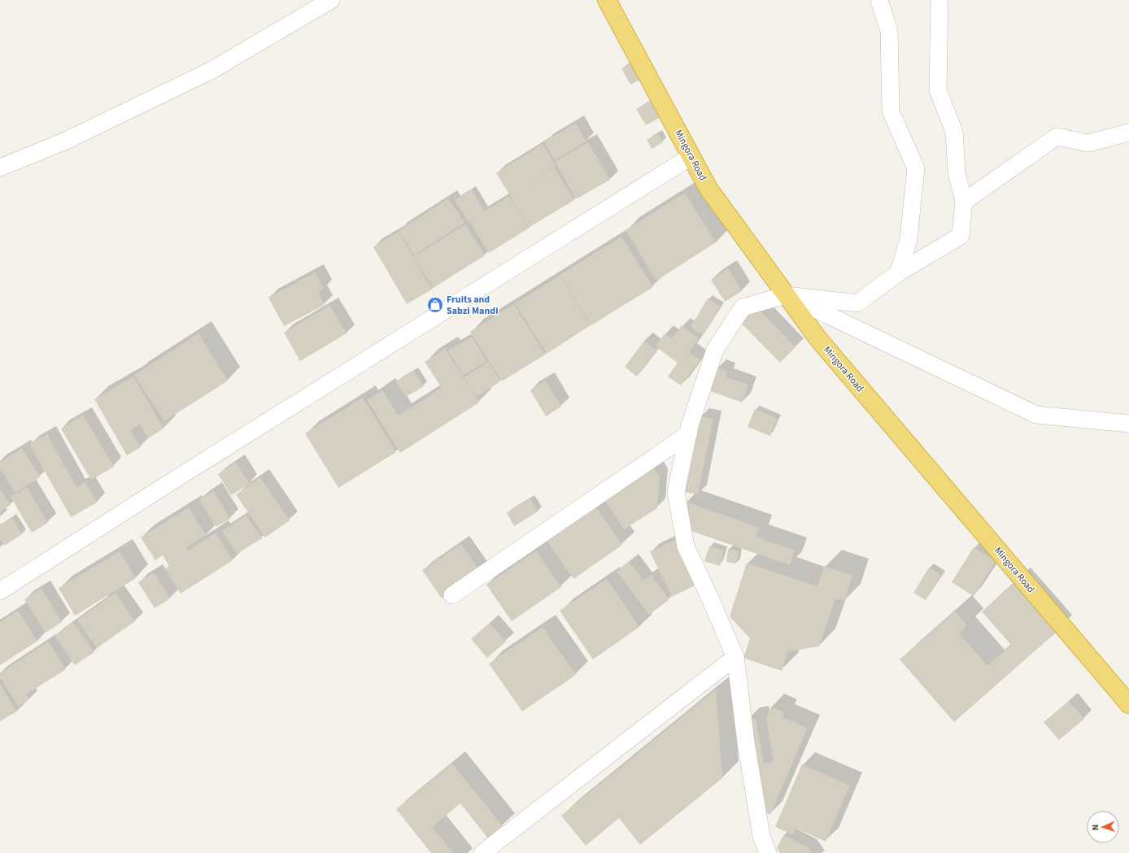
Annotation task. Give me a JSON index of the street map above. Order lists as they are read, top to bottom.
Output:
{
  "streets": {
    "highway": ["Mingora Road"]
  },
  "places": {
    "shop": ["Fruits and Sabzi Mandi"]
  },
  "north": "left"
}
